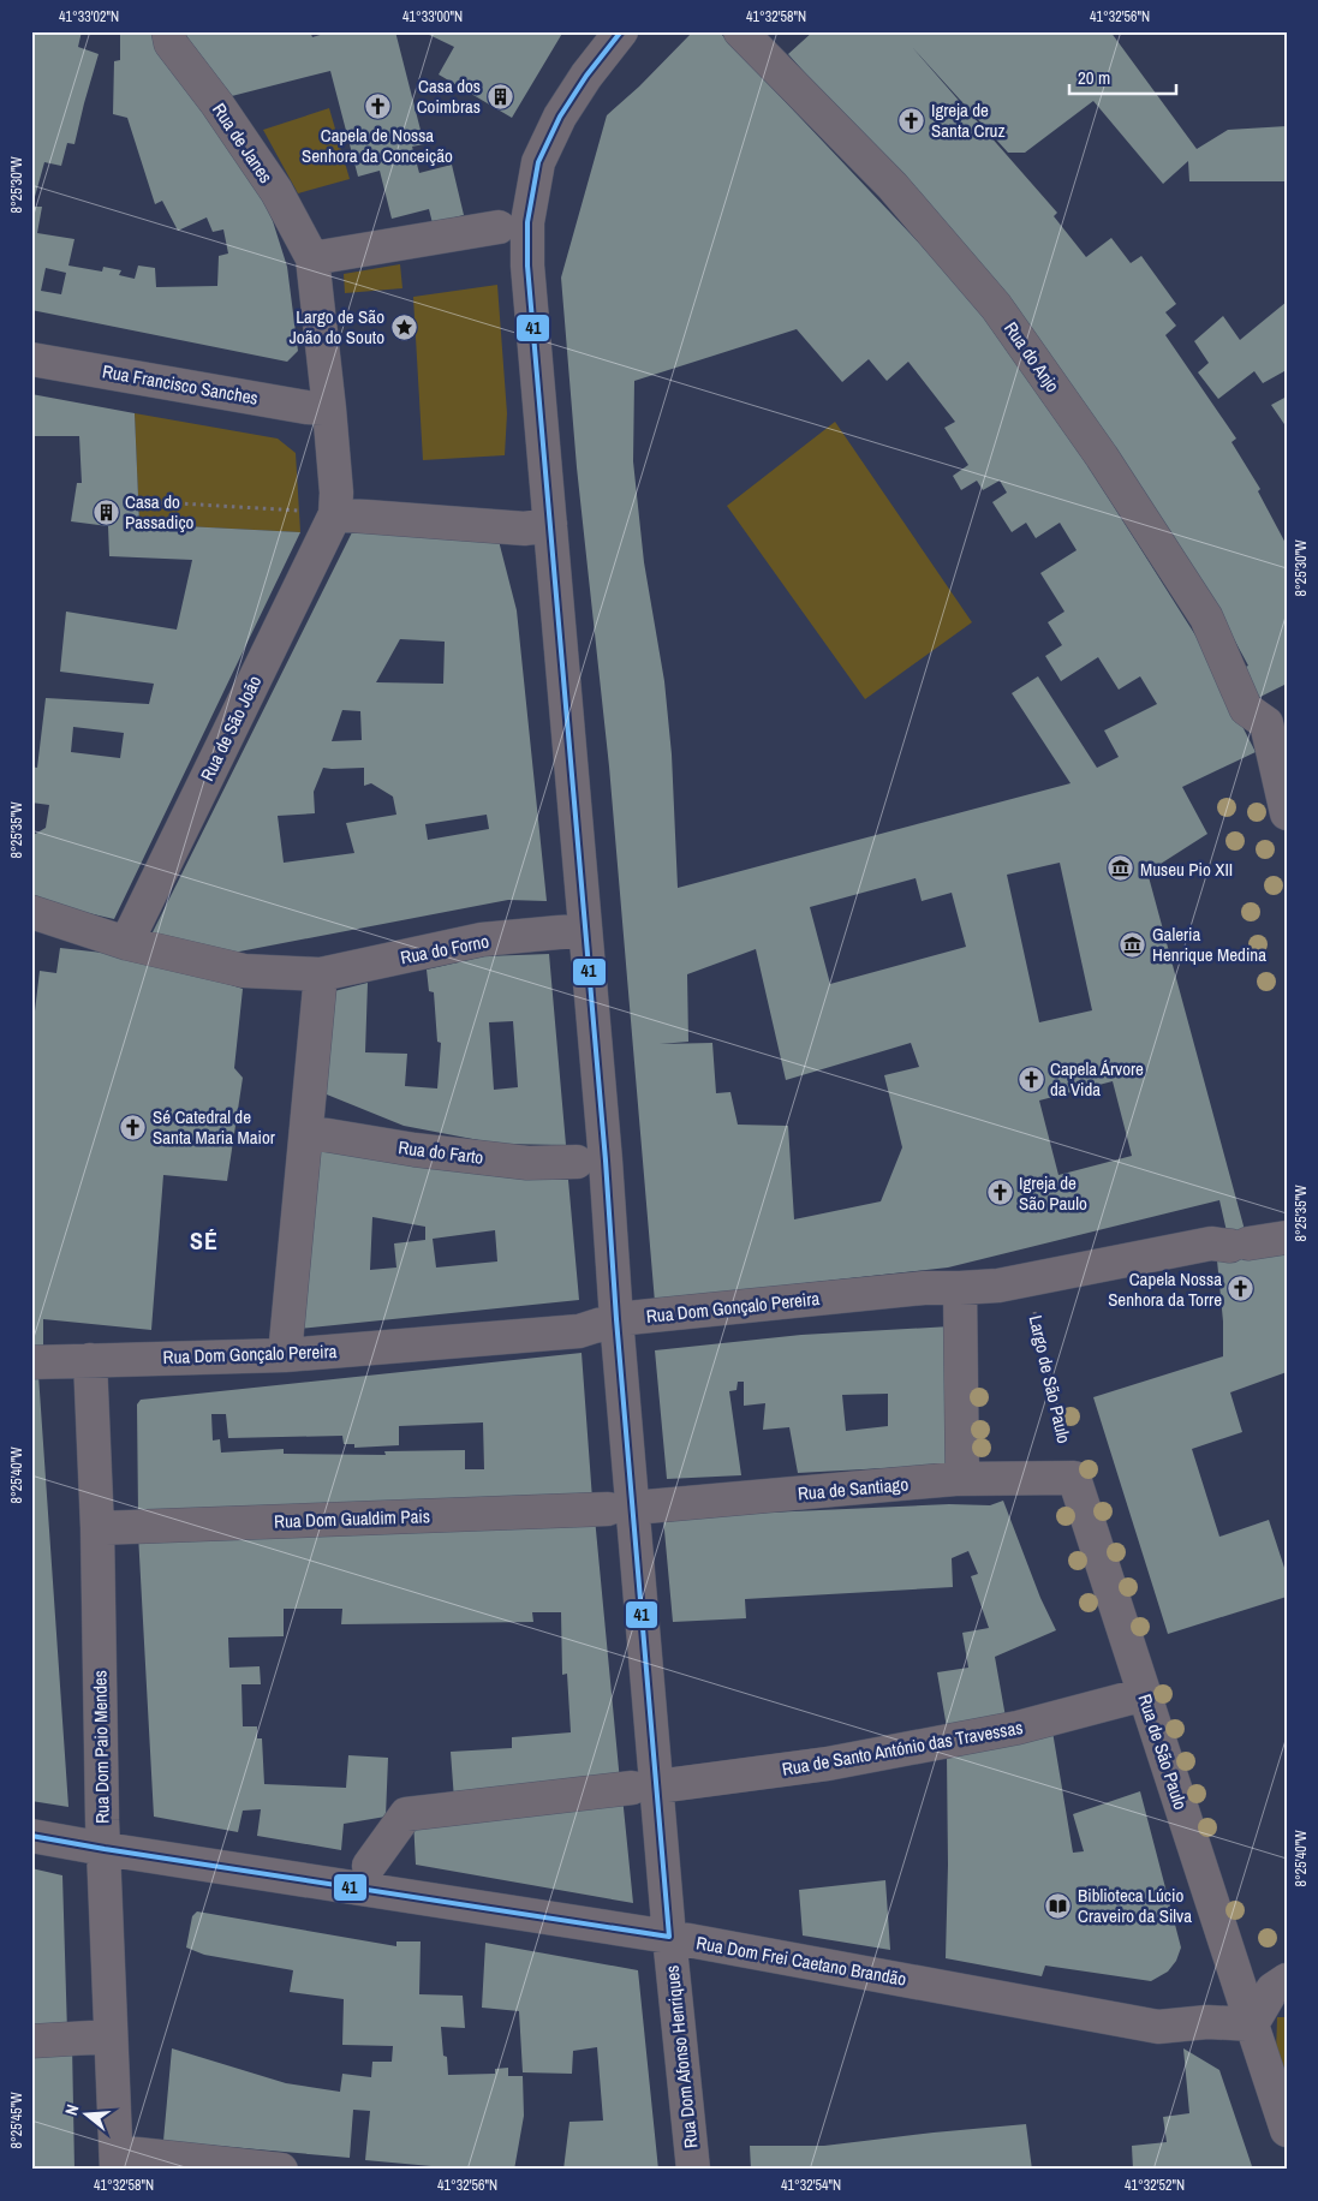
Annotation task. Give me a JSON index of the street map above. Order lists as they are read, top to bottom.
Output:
{
  "streets": {
    "street": [
      "Rua de Janes",
      "Rua do Anjo",
      "Rua Francisco Sanches",
      "Rua de São João",
      "Rua do Forno",
      "Rua do Farto",
      "Rua Dom Gonçalo Pereira",
      "Rua de Santiago",
      "Rua Dom Gualdim Pais",
      "Rua Dom Paio Mendes",
      "Rua de Santo António das Travessas",
      "Rua de São Paulo",
      "Rua Dom Frei Caetano Brandão",
      "Rua Dom Afonso Henriques"
    ],
    "path": ["Largo de São Paulo"]
  },
  "crossings": [
    ["Rua de São João", "Rua do Forno"],
    ["Rua do Forno", "Rua Dom Afonso Henriques"],
    ["Rua Dom Gonçalo Pereira", "Largo de São Paulo"],
    ["Rua Dom Gonçalo Pereira", "Rua Dom Paio Mendes"],
    ["Rua Dom Gonçalo Pereira", "Rua Dom Afonso Henriques"],
    ["Largo de São Paulo", "Rua de Santiago"],
    ["Largo de São Paulo", "Rua de São Paulo"],
    ["Rua de Santiago", "Rua Dom Gualdim Pais"],
    ["Rua de Santiago", "Rua de São Paulo"],
    ["Rua de Santiago", "Rua Dom Afonso Henriques"],
    ["Rua Dom Gualdim Pais", "Rua Dom Paio Mendes"],
    ["Rua Dom Gualdim Pais", "Rua Dom Afonso Henriques"],
    ["Rua Dom Paio Mendes", "Rua Dom Frei Caetano Brandão"],
    ["Rua de Santo António das Travessas", "Rua de São Paulo"],
    ["Rua de Santo António das Travessas", "Rua Dom Afonso Henriques"],
    ["Rua de São Paulo", "Rua Dom Frei Caetano Brandão"],
    ["Rua Dom Frei Caetano Brandão", "Rua Dom Afonso Henriques"]
  ],
  "districts": ["SÉ"],
  "places": {
    "building": ["Casa dos Coimbras", "Casa do Passadiço"],
    "church": [
      "Capela de Nossa Senhora da Conceição",
      "Igreja de Santa Cruz",
      "Capela Árvore da Vida",
      "Sé Catedral de Santa Maria Maior",
      "Igreja de São Paulo",
      "Capela Nossa Senhora da Torre"
    ],
    "place": ["Largo de São João do Souto"],
    "museum": ["Museu Pio XII", "Galeria Henrique Medina"],
    "library": ["Biblioteca Lúcio Craveiro da Silva"]
  },
  "lines": ["transit line 41"],
  "scale_bar": "20 m",
  "north": "left",
  "coordinates": [
    "41°33'02\"N",
    "41°33'00\"N",
    "41°32'58\"N",
    "41°32'56\"N",
    "8°25'30\"W",
    "8°25'35\"W",
    "8°25'40\"W",
    "8°25'45\"W",
    "41°32'54\"N",
    "41°32'52\"N"
  ]
}
